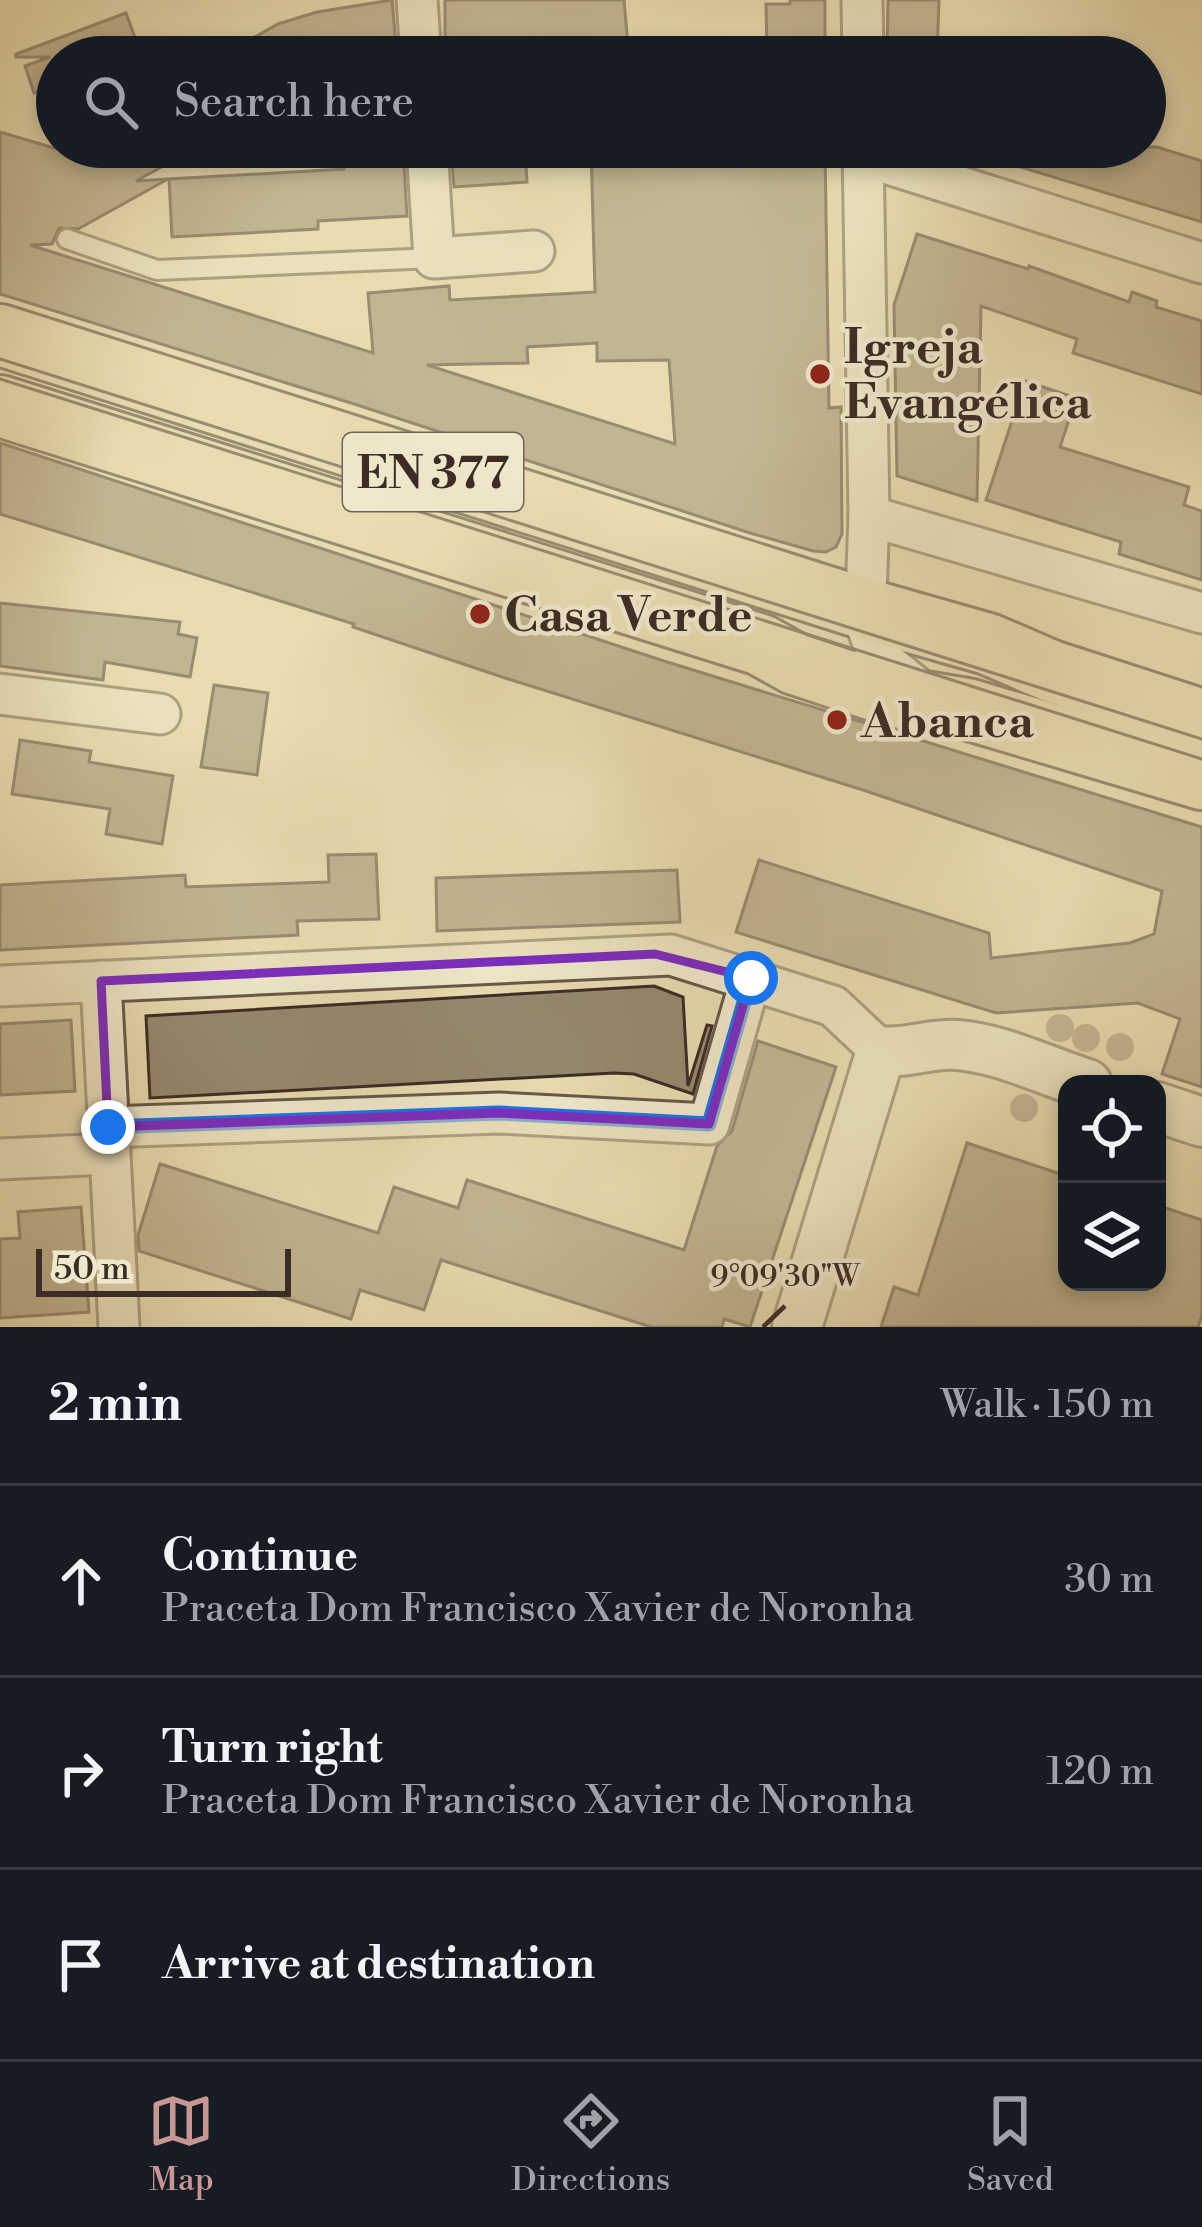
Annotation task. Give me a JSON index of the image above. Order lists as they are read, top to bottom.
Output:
{
  "streets": {
    "main road": ["EN 377"]
  },
  "places": ["Igreja Evangélica", "Casa Verde", "Abanca"],
  "scale_bar": "50 m",
  "page": {
    "search": "Search here",
    "scale": "50 m",
    "heading": ["2 min", "Walk · 150 m"],
    "list": [
      ["Continue", "Praceta Dom Francisco Xavier de Noronha", "30 m"],
      ["Turn right", "Praceta Dom Francisco Xavier de Noronha", "120 m"],
      "Arrive at destination"
    ],
    "nav": ["Map", "Directions", "Saved"]
  },
  "coordinates": ["9°09'30\"W"]
}
